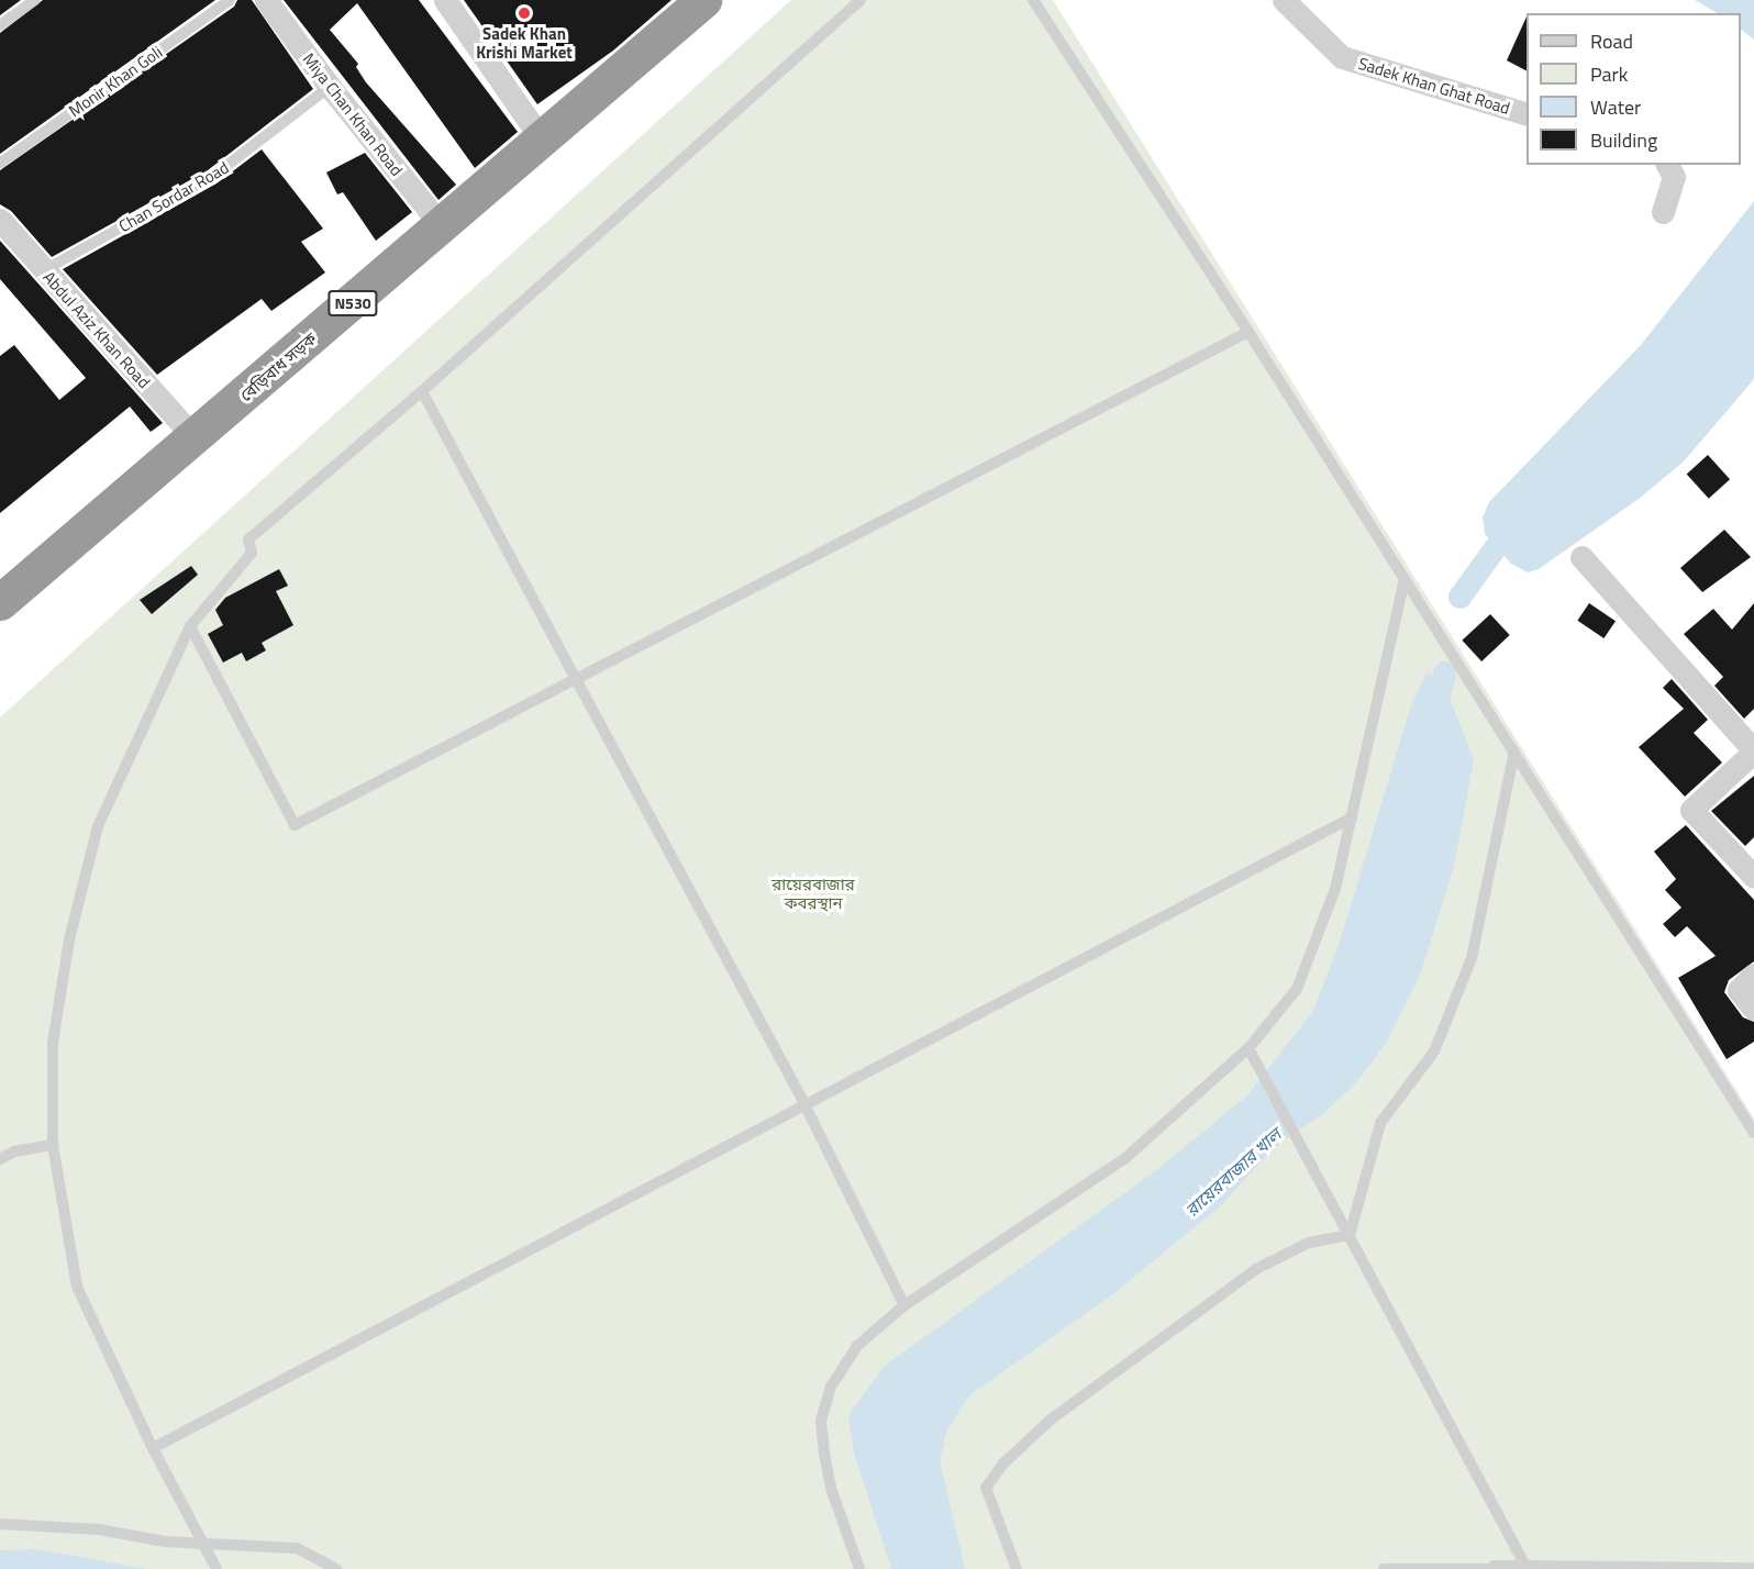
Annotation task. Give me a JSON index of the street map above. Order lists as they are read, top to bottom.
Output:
{
  "streets": {
    "highway": ["N530", "বেড়িবাধ সড়ক"],
    "street": ["Sadek Khan Ghat Road", "Miya Chan Khan Road", "Abdul Aziz Khan Road"],
    "lane": ["Monir Khan Goli", "Chan Sordar Road"]
  },
  "crossings": [
    ["Miya Chan Khan Road", "Chan Sordar Road"],
    ["Miya Chan Khan Road", "বেড়িবাধ সড়ক"],
    ["Chan Sordar Road", "Abdul Aziz Khan Road"],
    ["Abdul Aziz Khan Road", "বেড়িবাধ সড়ক"]
  ],
  "water": ["রায়েরবাজার খাল"],
  "parks": ["রায়েরবাজার কবরস্থান"],
  "places": ["Sadek Khan Krishi Market"],
  "legend": [
    "Road",
    "Park",
    "Water",
    "Building"
  ]
}
